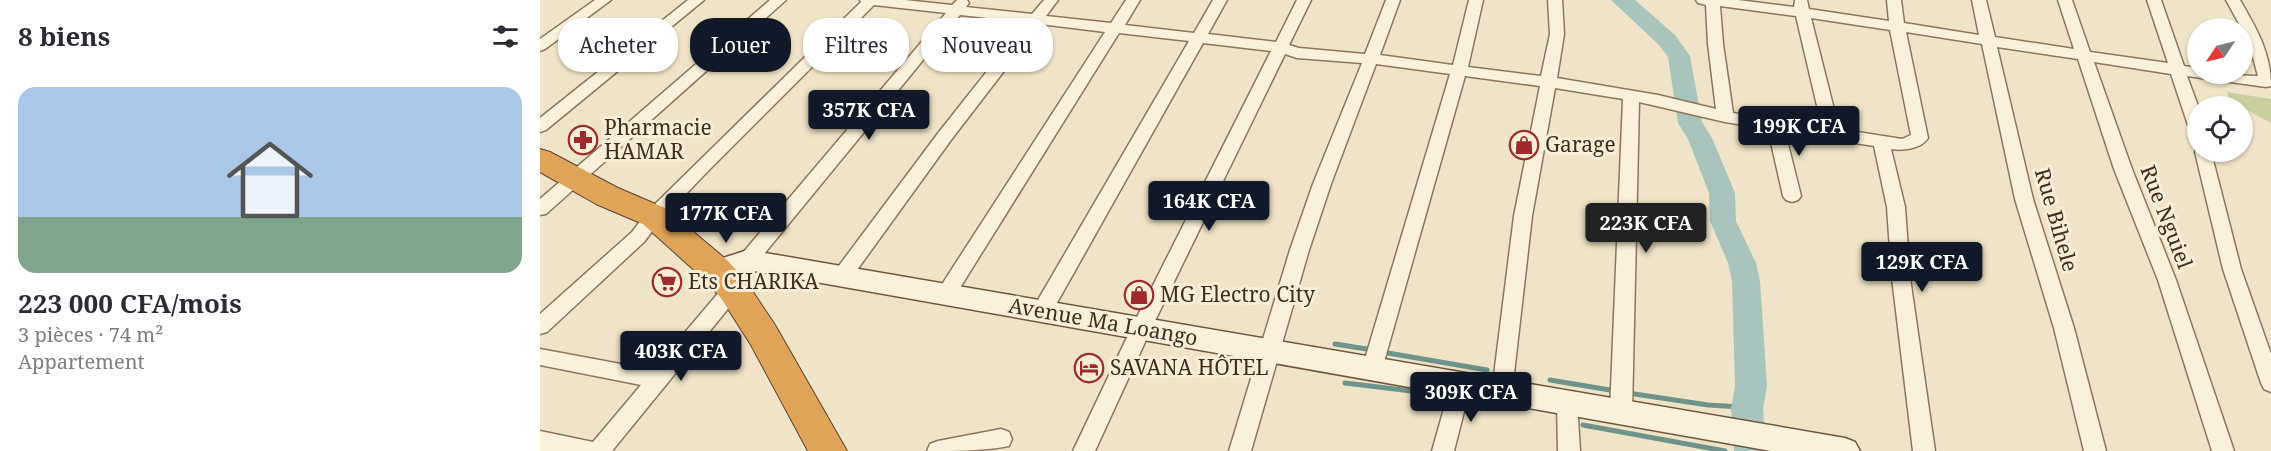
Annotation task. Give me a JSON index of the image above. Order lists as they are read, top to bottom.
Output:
{
  "streets": {
    "main road": ["Avenue Ma Loango"],
    "street": ["Rue Nguiel", "Rue Bihele"]
  },
  "places": {
    "pharmacy": ["Pharmacie HAMAR"],
    "shop": ["Garage", "MG Electro City"],
    "supermarket": ["Ets CHARIKA"],
    "hotel": ["SAVANA HÔTEL"]
  },
  "north": "bottom left",
  "page": {
    "heading": "8 biens",
    "chip": [
      "Acheter",
      "Louer",
      "Filtres",
      "Nouveau"
    ],
    "list": [
      {
        "name": "223 000 CFA/mois",
        "note": "3 pièces · 74 m² · Appartement"
      }
    ],
    "price": [
      "357K CFA",
      "199K CFA",
      "164K CFA",
      "177K CFA",
      "223K CFA",
      "129K CFA",
      "403K CFA",
      "309K CFA"
    ]
  }
}
